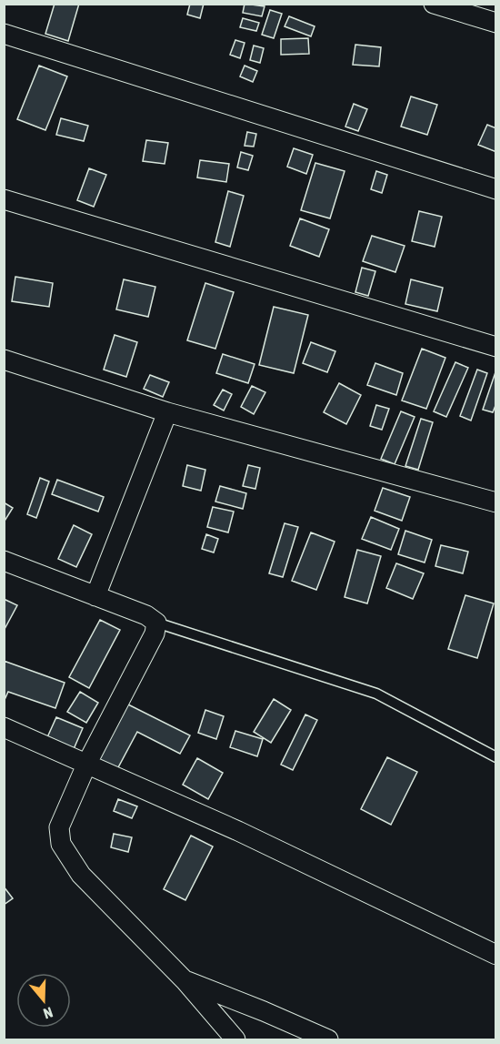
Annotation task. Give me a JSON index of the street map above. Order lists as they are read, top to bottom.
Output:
{
  "north": "bottom"
}
